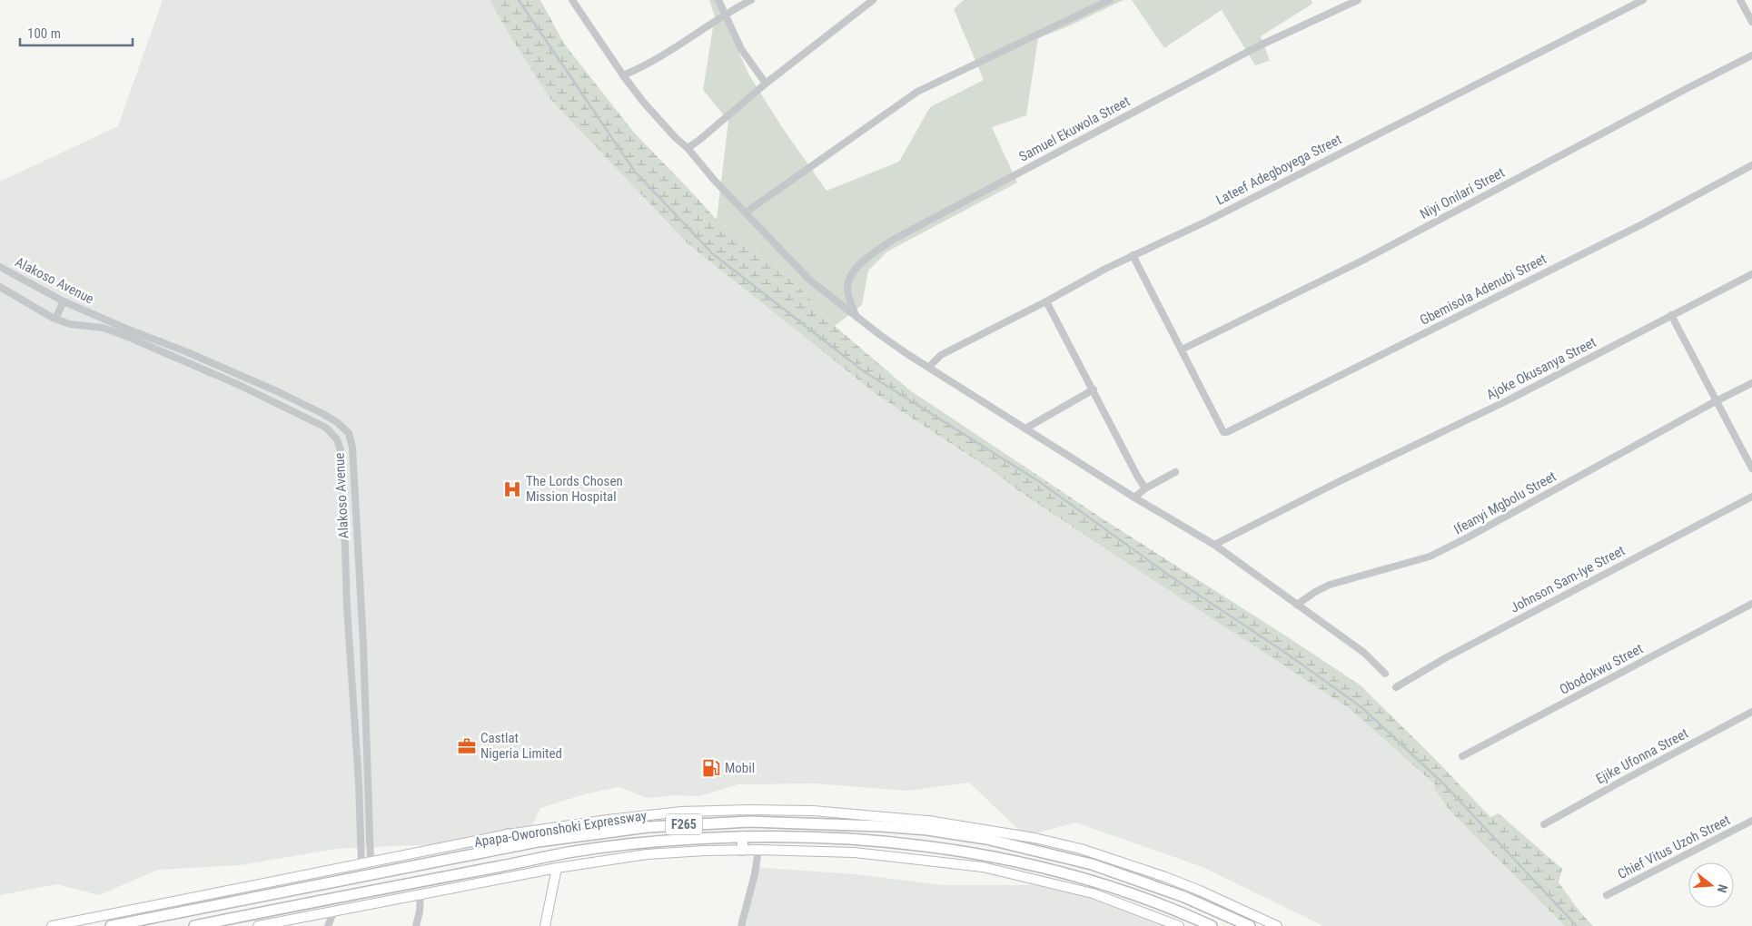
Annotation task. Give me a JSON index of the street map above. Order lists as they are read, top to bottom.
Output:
{
  "streets": {
    "highway": ["F265", "Apapa-Oworonshoki Expressway"],
    "street": [
      "Samuel Ekuwola Street",
      "Lateef Adegboyega Street",
      "Niyi Onilari Street",
      "Alakoso Avenue",
      "Gbemisola Adenubi Street",
      "Ajoke Okusanya Street",
      "Ifeanyi Mgbolu Street",
      "Johnson Sam-Iye Street",
      "Obodokwu Street",
      "Ejike Ufonna Street",
      "Chief Vitus Uzoh Street"
    ]
  },
  "crossings": [
    ["Niyi Onilari Street", "Gbemisola Adenubi Street"],
    ["Alakoso Avenue", "Apapa-Oworonshoki Expressway"]
  ],
  "places": {
    "hospital": ["The Lords Chosen Mission Hospital"],
    "office": ["Castlat Nigeria Limited"],
    "fuel station": ["Mobil"]
  },
  "scale_bar": "100 m",
  "north": "right"
}
